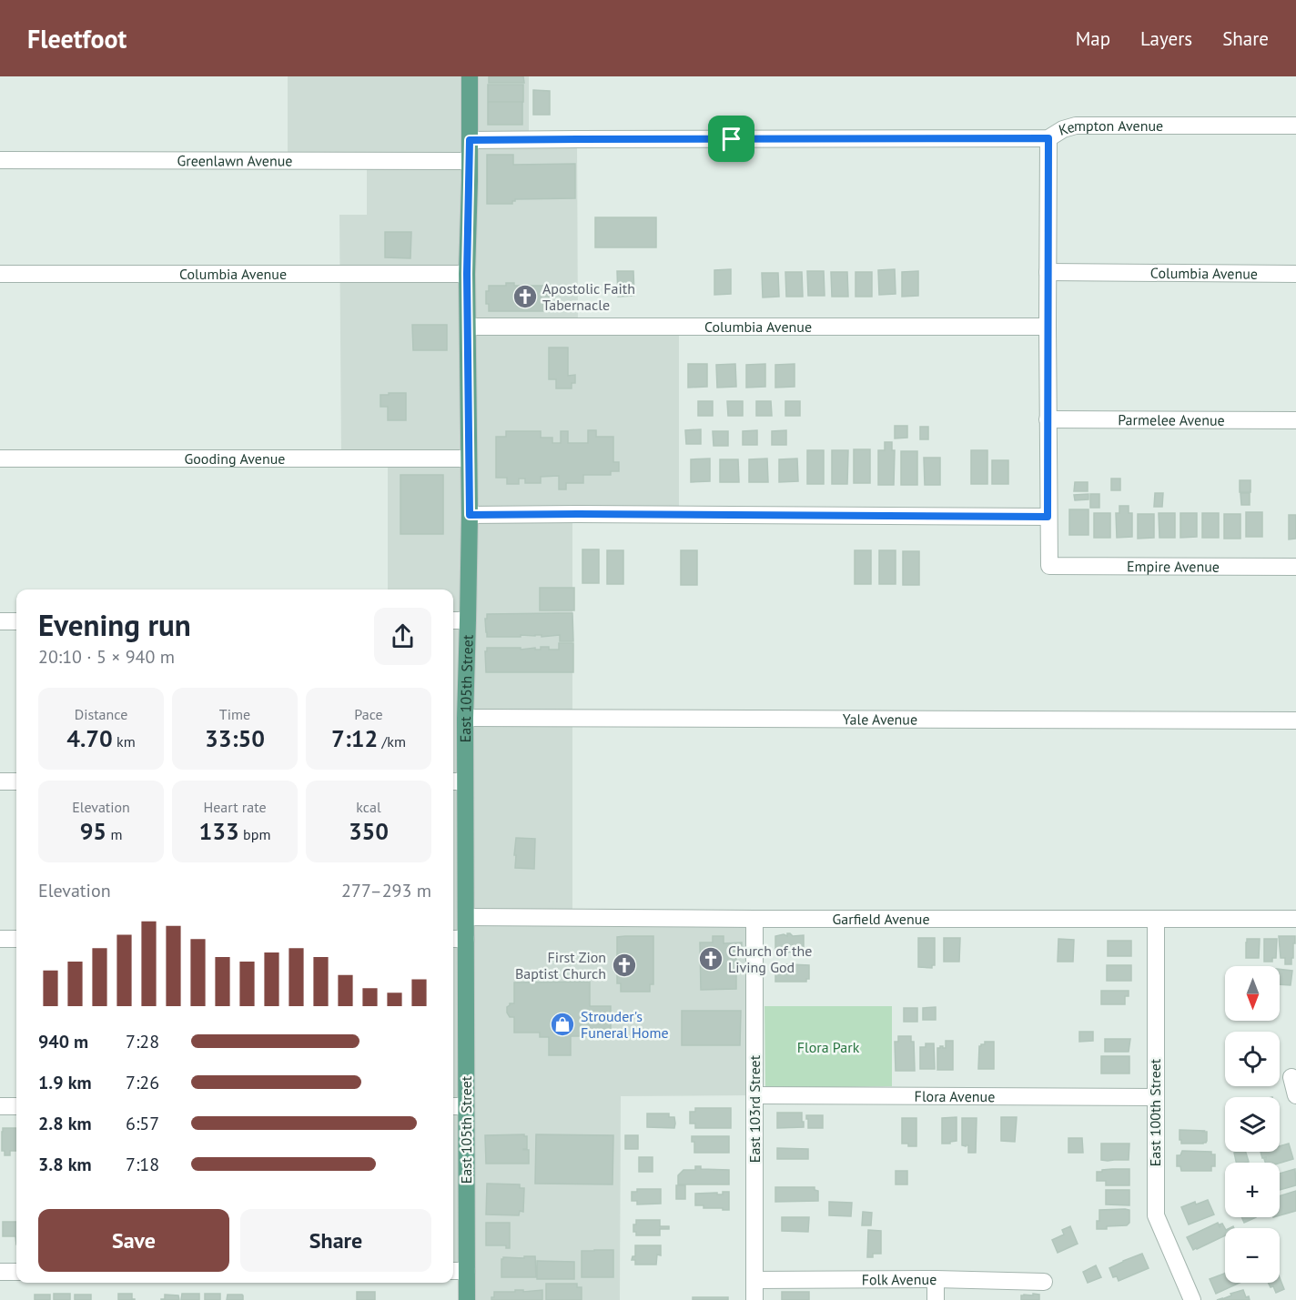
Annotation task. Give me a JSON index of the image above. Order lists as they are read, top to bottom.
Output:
{
  "streets": {
    "main road": ["East 105th Street"],
    "street": [
      "Kempton Avenue",
      "Greenlawn Avenue",
      "Columbia Avenue",
      "Parmelee Avenue",
      "Gooding Avenue",
      "Empire Avenue",
      "Yale Avenue",
      "Garfield Avenue",
      "Flora Avenue",
      "East 103rd Street",
      "East 100th Street",
      "Folk Avenue"
    ]
  },
  "crossings": [
    ["Kempton Avenue", "East 105th Street"],
    ["Greenlawn Avenue", "East 105th Street"],
    ["Columbia Avenue", "East 105th Street"],
    ["Gooding Avenue", "East 105th Street"],
    ["East 105th Street", "Yale Avenue"],
    ["East 105th Street", "Garfield Avenue"],
    ["Garfield Avenue", "East 103rd Street"],
    ["Garfield Avenue", "East 100th Street"],
    ["Flora Avenue", "East 103rd Street"],
    ["Flora Avenue", "East 100th Street"],
    ["East 103rd Street", "Folk Avenue"]
  ],
  "parks": ["Flora Park"],
  "places": {
    "church": ["Apostolic Faith Tabernacle", "Church of the Living God", "First Zion Baptist Church"],
    "shop": ["Strouder's Funeral Home"]
  },
  "north": "bottom",
  "page": {
    "header": "Fleetfoot",
    "nav": ["Map", "Layers", "Share"],
    "heading": ["Evening run", "20:10 · 5 × 940 m"],
    "stats": [
      ["Distance", "4.70 km"],
      ["Time", "33:50"],
      ["Pace", "7:12 /km"],
      ["Elevation", "95 m"],
      ["Heart rate", "133 bpm"],
      ["kcal", "350"]
    ],
    "chart": ["Elevation", "277–293 m"],
    "map_buttons": ["+", "−"],
    "list": [
      {
        "name": "940 m",
        "note": "7:28"
      },
      {
        "name": "1.9 km",
        "note": "7:26"
      },
      {
        "name": "2.8 km",
        "note": "6:57"
      },
      {
        "name": "3.8 km",
        "note": "7:18"
      }
    ],
    "buttons": ["Save", "Share"]
  }
}
